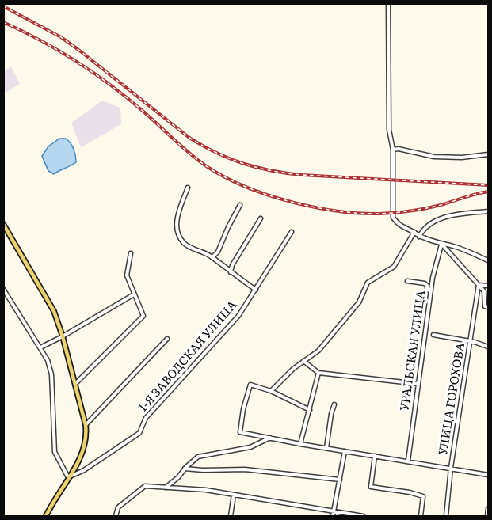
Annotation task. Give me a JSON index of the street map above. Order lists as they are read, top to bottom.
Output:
{
  "streets": {
    "street": ["УРАЛЬСКАЯ УЛИЦА", "1-Я ЗАВОДСКАЯ УЛИЦА", "УЛИЦА ГОРОХОВА"]
  }
}
